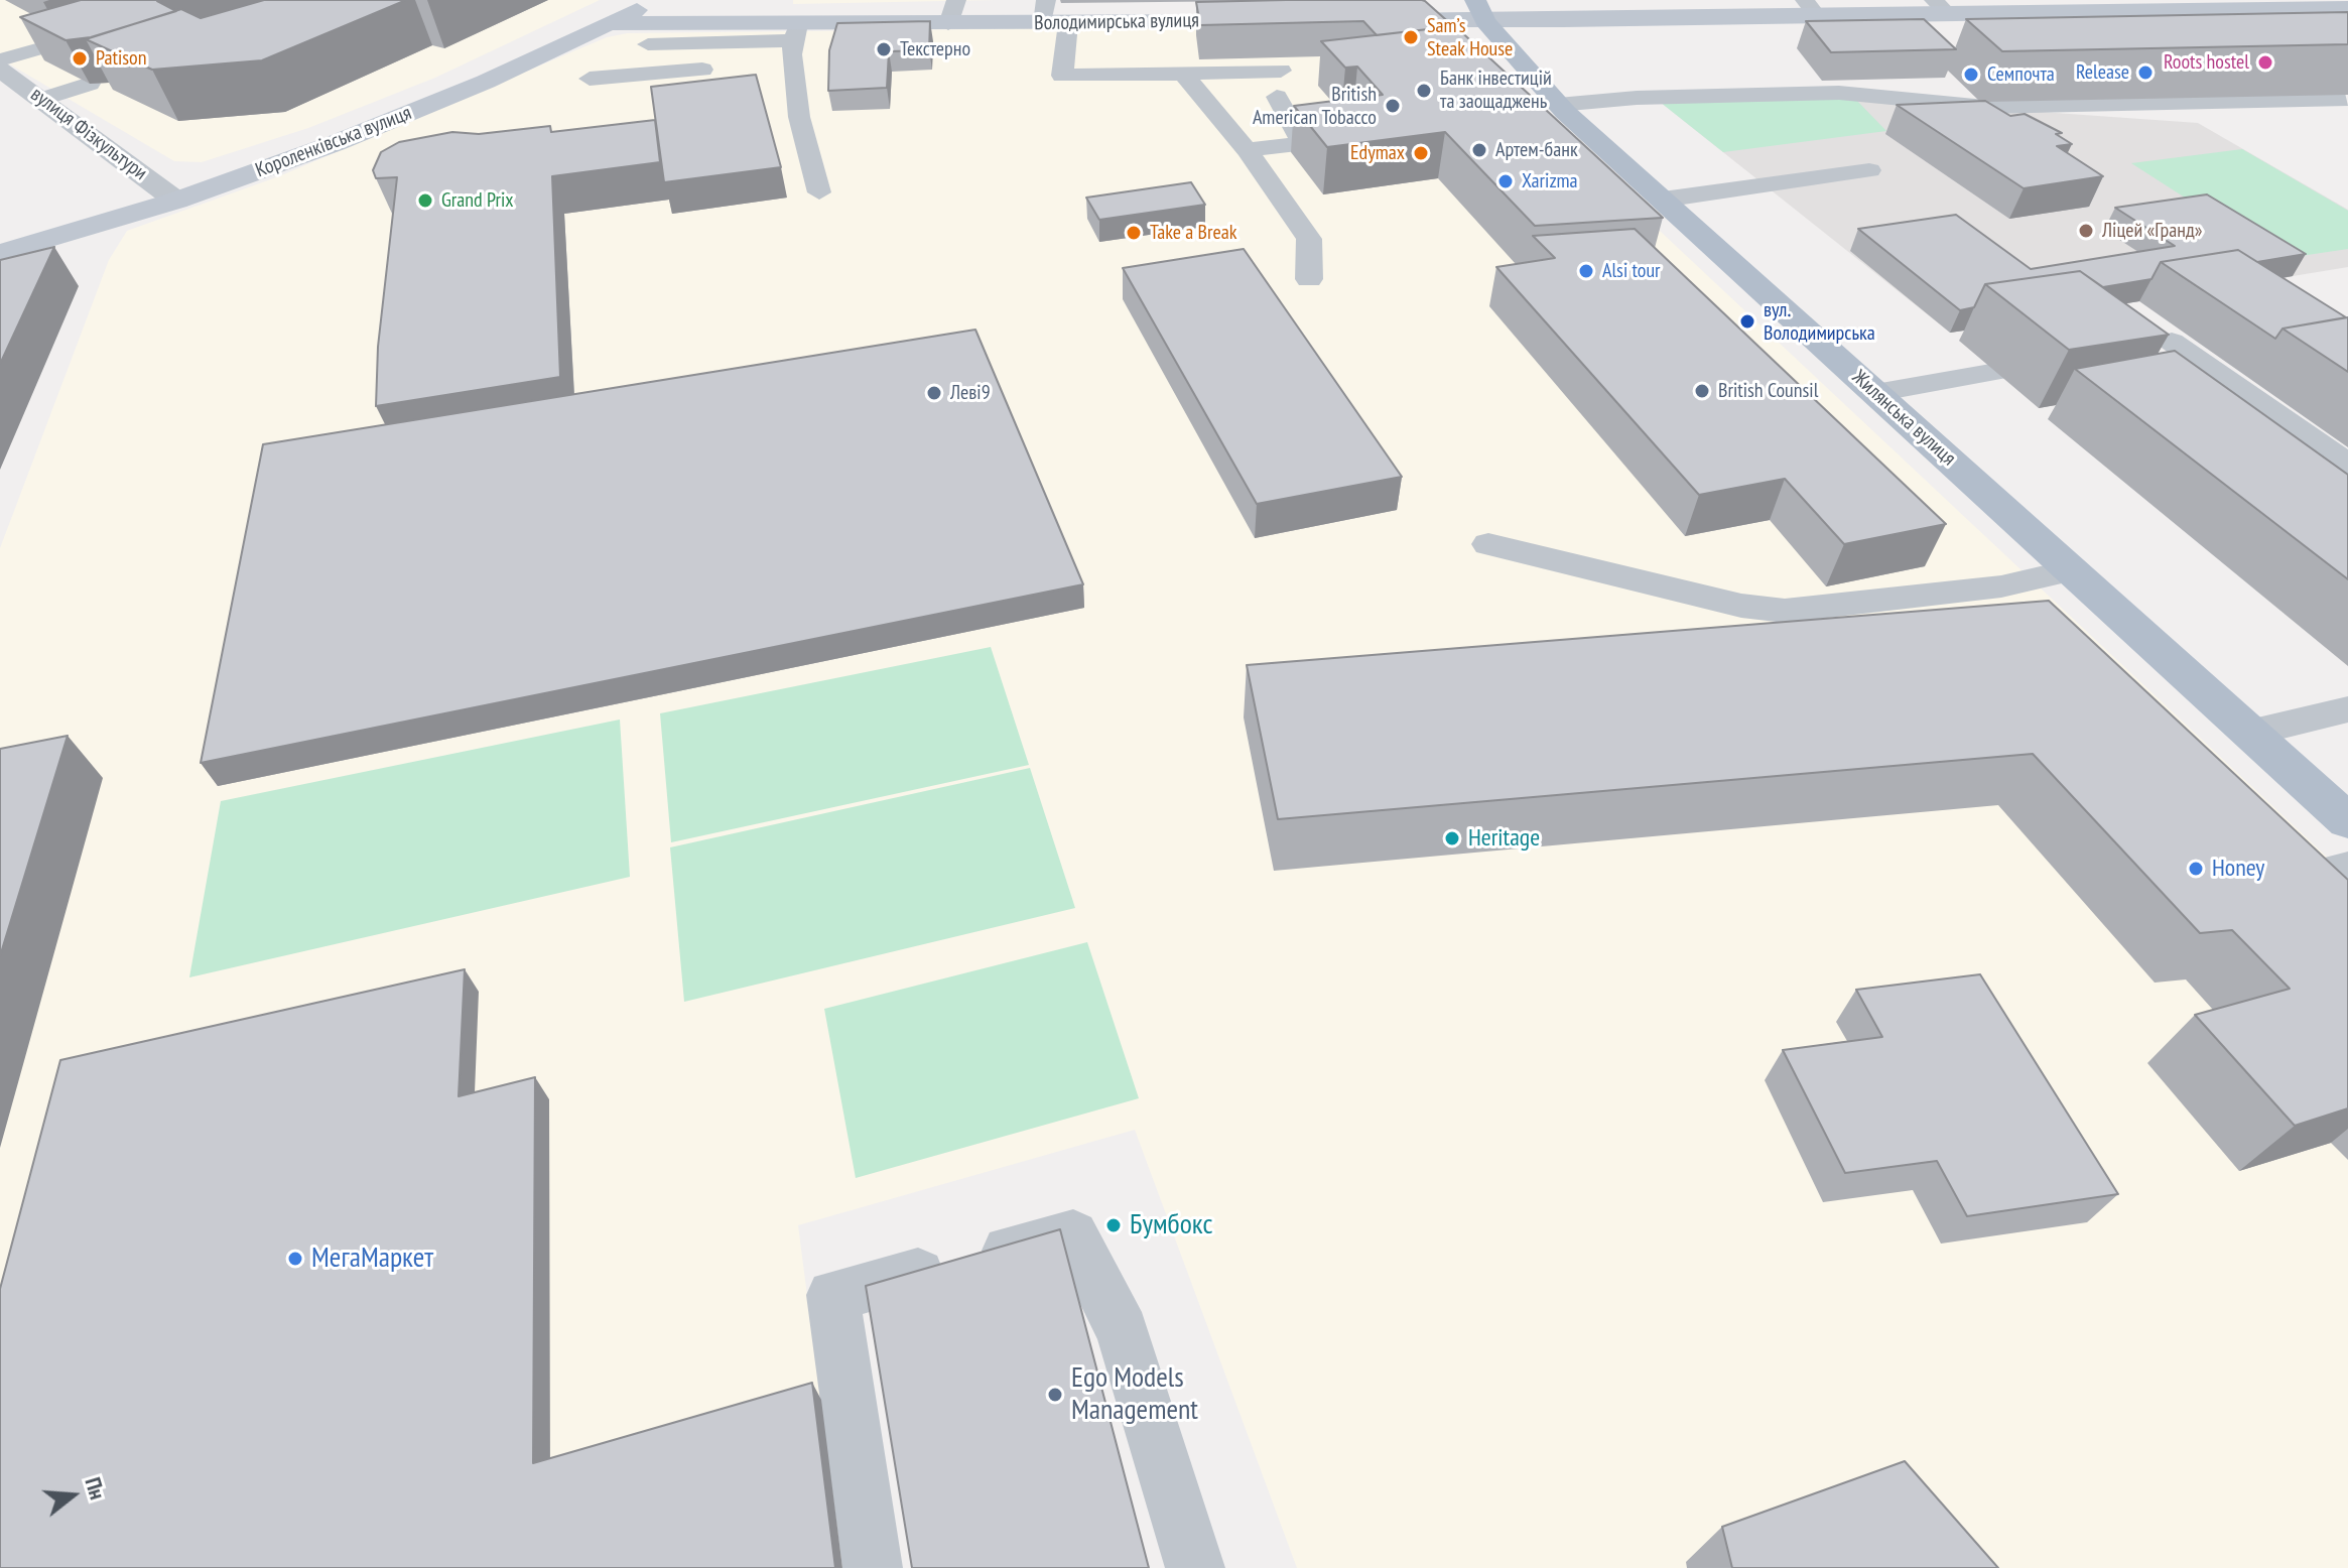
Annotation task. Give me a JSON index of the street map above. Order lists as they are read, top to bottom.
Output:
{
  "streets": {
    "main road": ["Жилянська вулиця"],
    "street": ["Володимирська вулиця", "вулиця Фізкультури", "Короленківська вулиця"]
  },
  "crossings": [
    ["Володимирська вулиця", "Короленківська вулиця"],
    ["вулиця Фізкультури", "Короленківська вулиця"]
  ],
  "places": [
    "Sam’s Steak House",
    "Текстерно",
    "Patison",
    "Roots hostel",
    "Release",
    "Семпочта",
    "Банк інвестицій та заощаджень",
    "British American Tobacco",
    "Артем-банк",
    "Edymax",
    "Xarizma",
    "Grand Prix",
    "Ліцей «Гранд»",
    "Take a Break",
    "Alsi tour",
    "вул. Володимирська",
    "British Counsil",
    "Леві9",
    "Heritage",
    "Honey",
    "Бумбокс",
    "МегаМаркет",
    "Ego Models Management"
  ],
  "north": "right"
}
